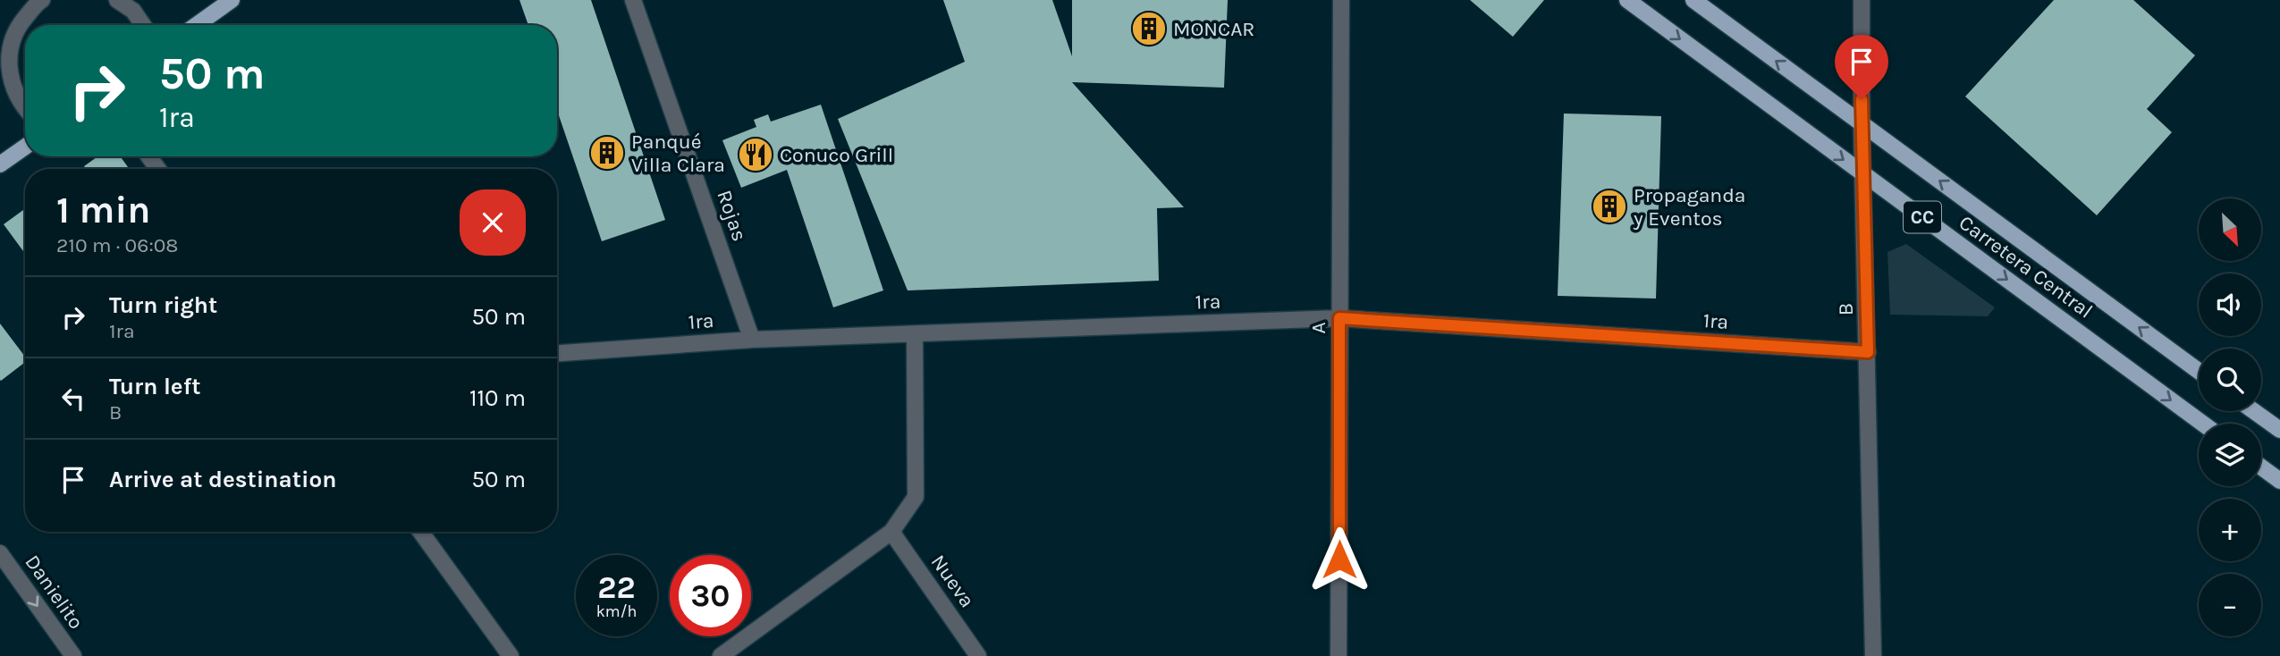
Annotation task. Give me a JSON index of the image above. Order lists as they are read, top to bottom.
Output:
{
  "streets": {
    "main road": ["CC", "Carretera Central"],
    "street": [
      "Rojas",
      "1ra",
      "B",
      "A",
      "Nueva",
      "Danielito"
    ]
  },
  "crossings": [
    ["Rojas", "1ra"],
    ["Carretera Central", "B"],
    ["1ra", "B"],
    ["1ra", "A"]
  ],
  "one_way": ["Danielito"],
  "places": {
    "building": ["MONCAR", "Panqué Villa Clara", "Propaganda y Eventos"],
    "restaurant": ["Conuco Grill"]
  },
  "north": "bottom right",
  "page": {
    "turn": ["50 m", "1ra"],
    "heading": ["1 min", "210 m · 06:08"],
    "map_buttons": ["+", "−"],
    "list": [
      {
        "name": "Turn right",
        "note": "1ra",
        "value": "50 m"
      },
      {
        "name": "Turn left",
        "note": "B",
        "value": "110 m"
      },
      {
        "name": "Arrive at destination",
        "value": "50 m"
      }
    ],
    "speed": "22 km/h",
    "limit": "30"
  }
}
